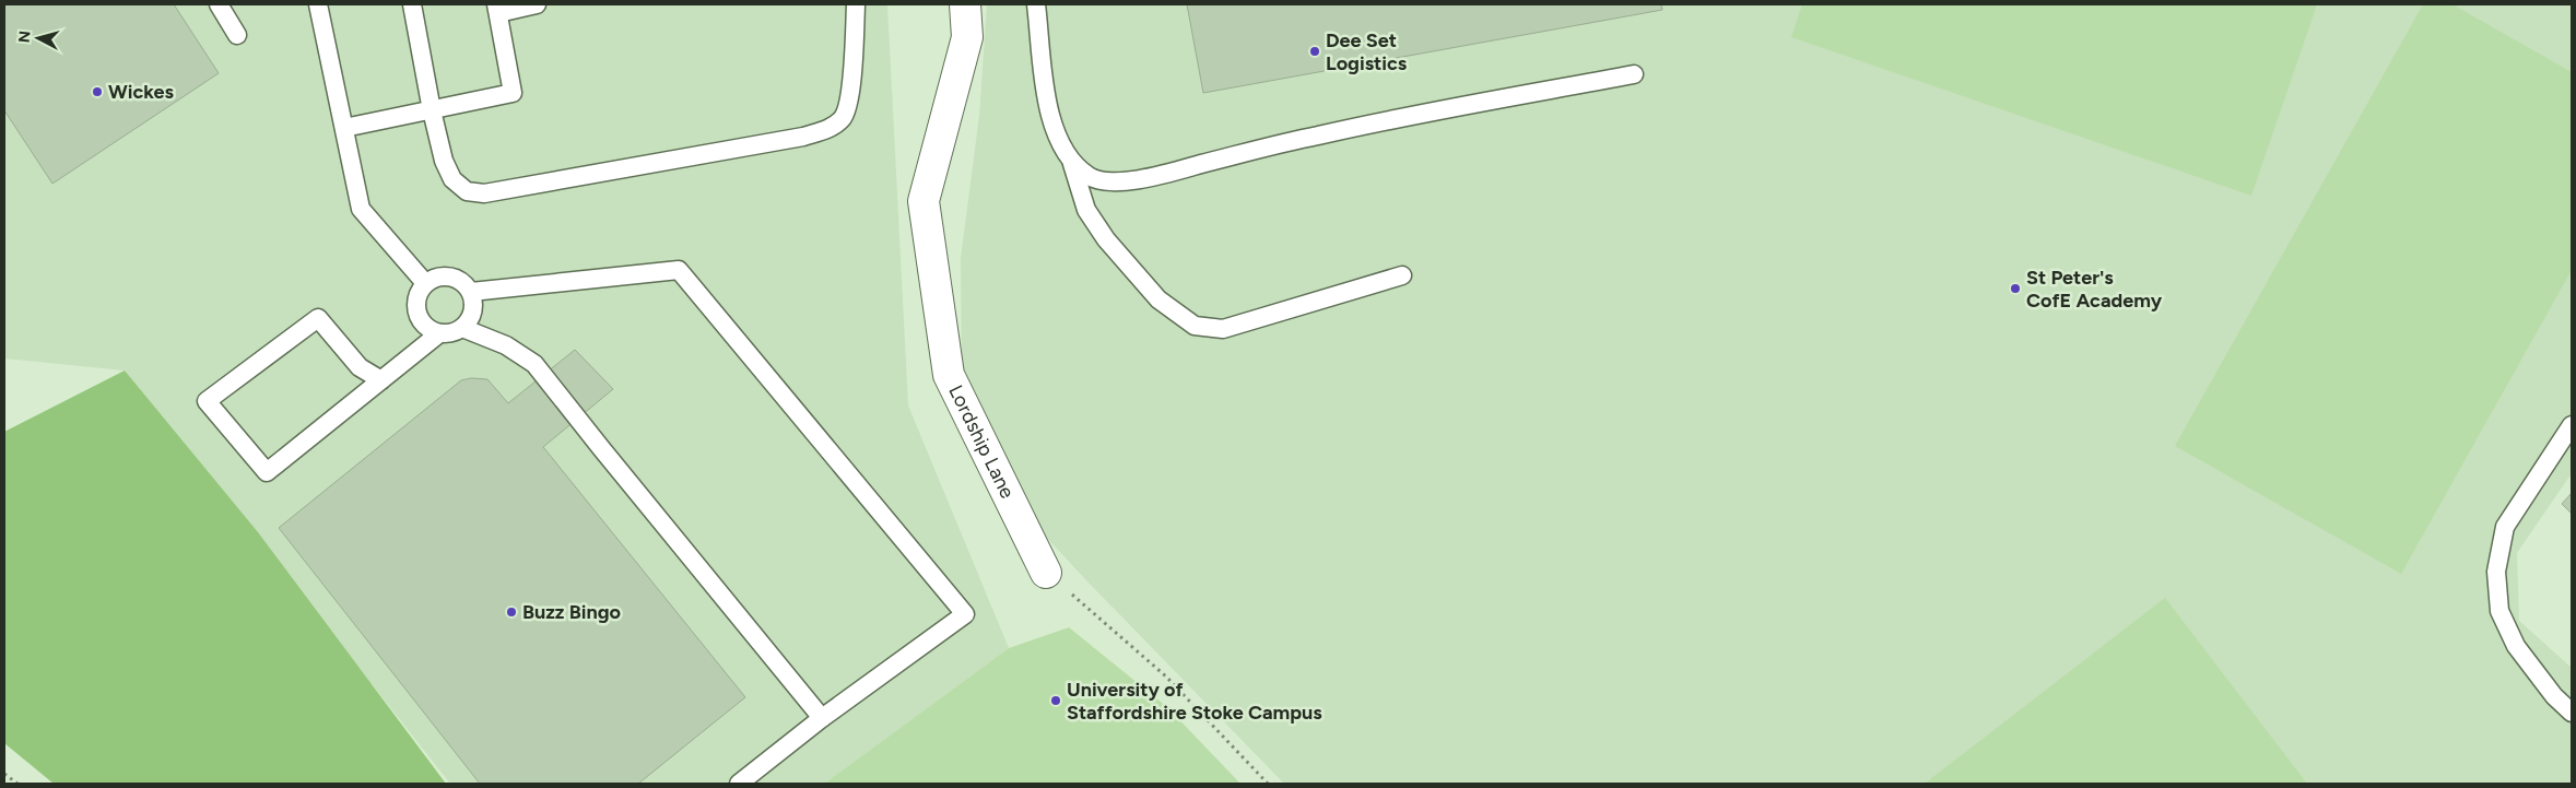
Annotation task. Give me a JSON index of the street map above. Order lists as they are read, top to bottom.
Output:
{
  "streets": {
    "street": ["Lordship Lane"]
  },
  "places": [
    "Dee Set Logistics",
    "Wickes",
    "St Peter's CofE Academy",
    "Buzz Bingo",
    "University of Staffordshire Stoke Campus"
  ],
  "north": "left"
}
